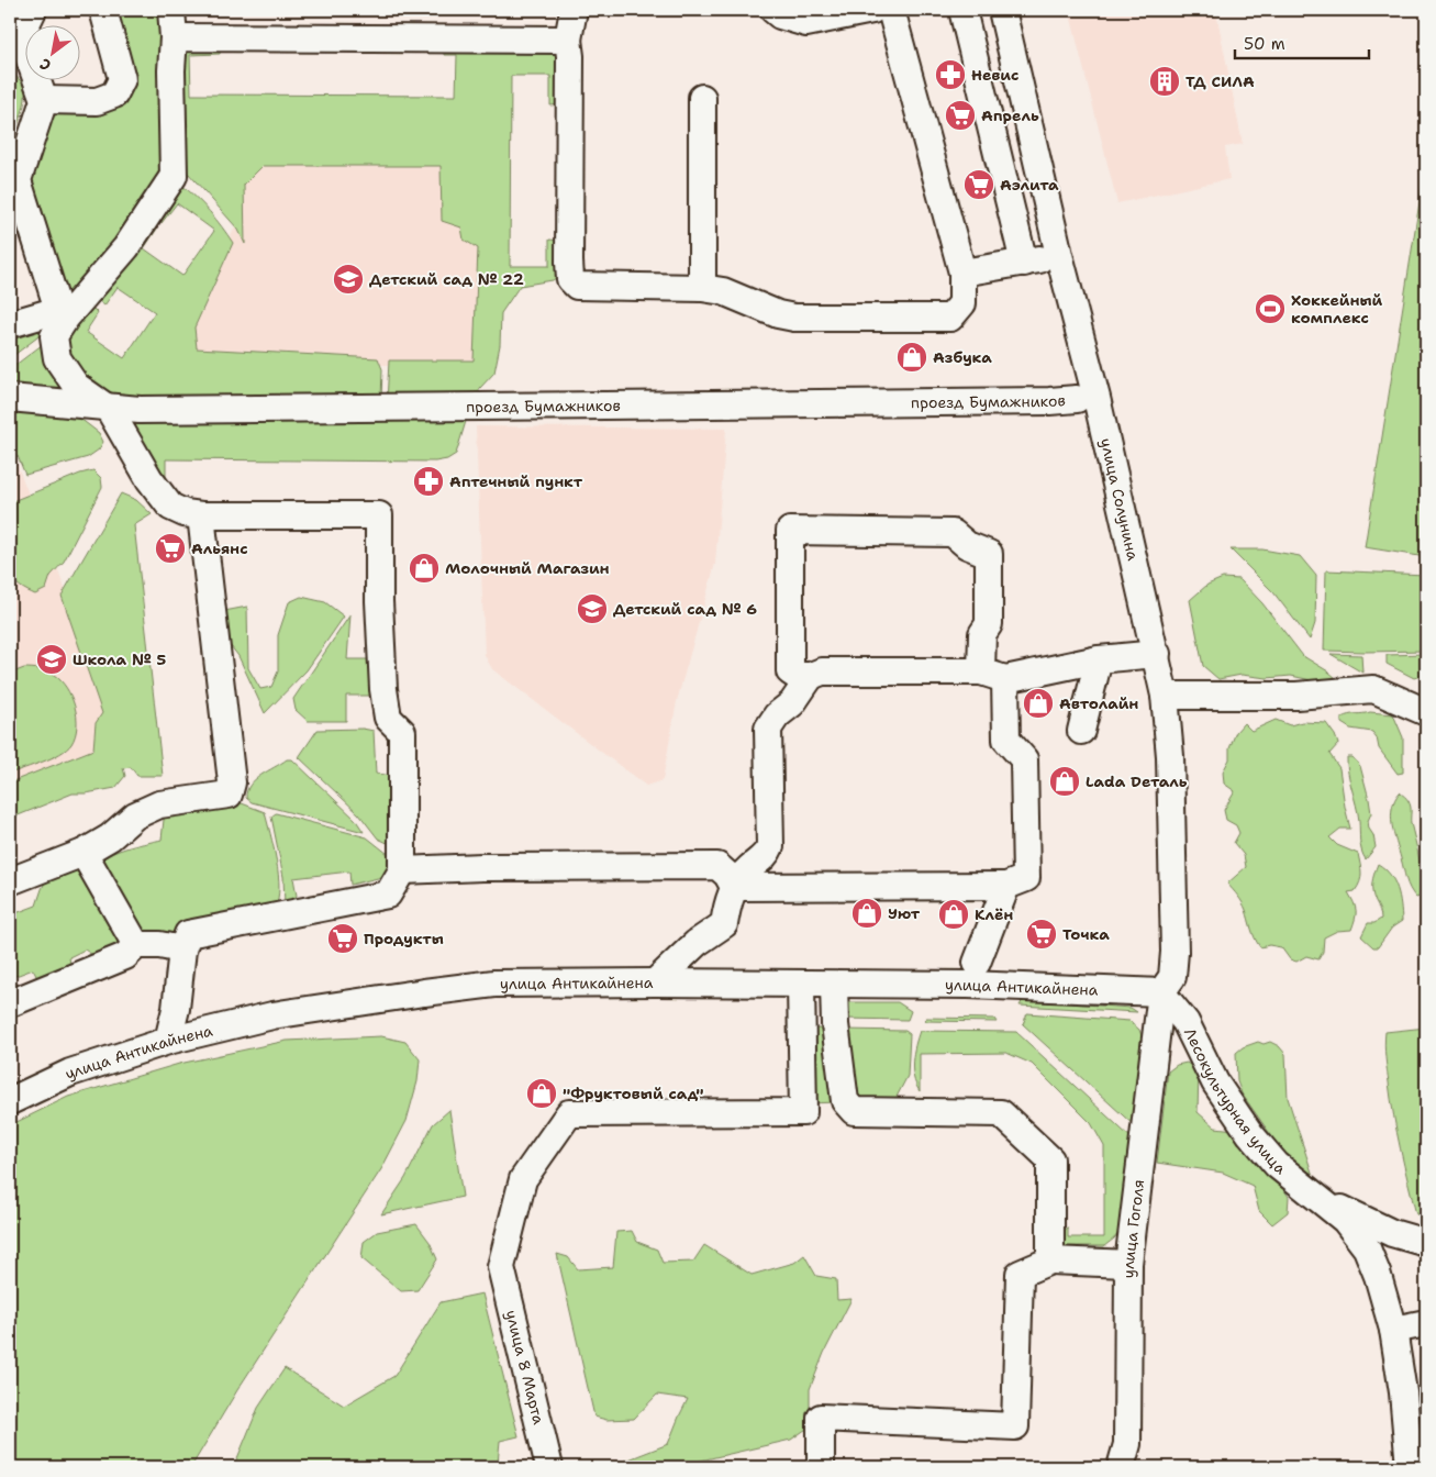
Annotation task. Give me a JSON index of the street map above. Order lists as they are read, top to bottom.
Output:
{
  "streets": {
    "street": [
      "проезд Бумажников",
      "улица Солунина",
      "улица Антикайнена",
      "Лесокультурная улица",
      "улица Гоголя",
      "улица 8 Марта"
    ]
  },
  "crossings": [
    ["улица Солунина", "улица Антикайнена"],
    ["улица Солунина", "Лесокультурная улица"],
    ["улица Солунина", "улица Гоголя"],
    ["улица Антикайнена", "Лесокультурная улица"],
    ["улица Антикайнена", "улица Гоголя"],
    ["улица Антикайнена", "улица 8 Марта"],
    ["Лесокультурная улица", "улица Гоголя"]
  ],
  "places": {
    "pharmacy": ["Невис", "Аптечный пункт"],
    "building": ["ТД СИЛА"],
    "supermarket": [
      "Апрель",
      "Аэлита",
      "Альянс",
      "Точка",
      "Продукты"
    ],
    "school or university": ["Детский сад № 22", "Детский сад № 6", "Школа № 5"],
    "sports": ["Хоккейный комплекс"],
    "shop": [
      "Азбука",
      "Молочный Магазин",
      "Автолайн",
      "Lada Dеталь",
      "Уют",
      "Клён",
      "\"Фруктовый сад\""
    ]
  },
  "scale_bar": "50 m",
  "north": "bottom left"
}
